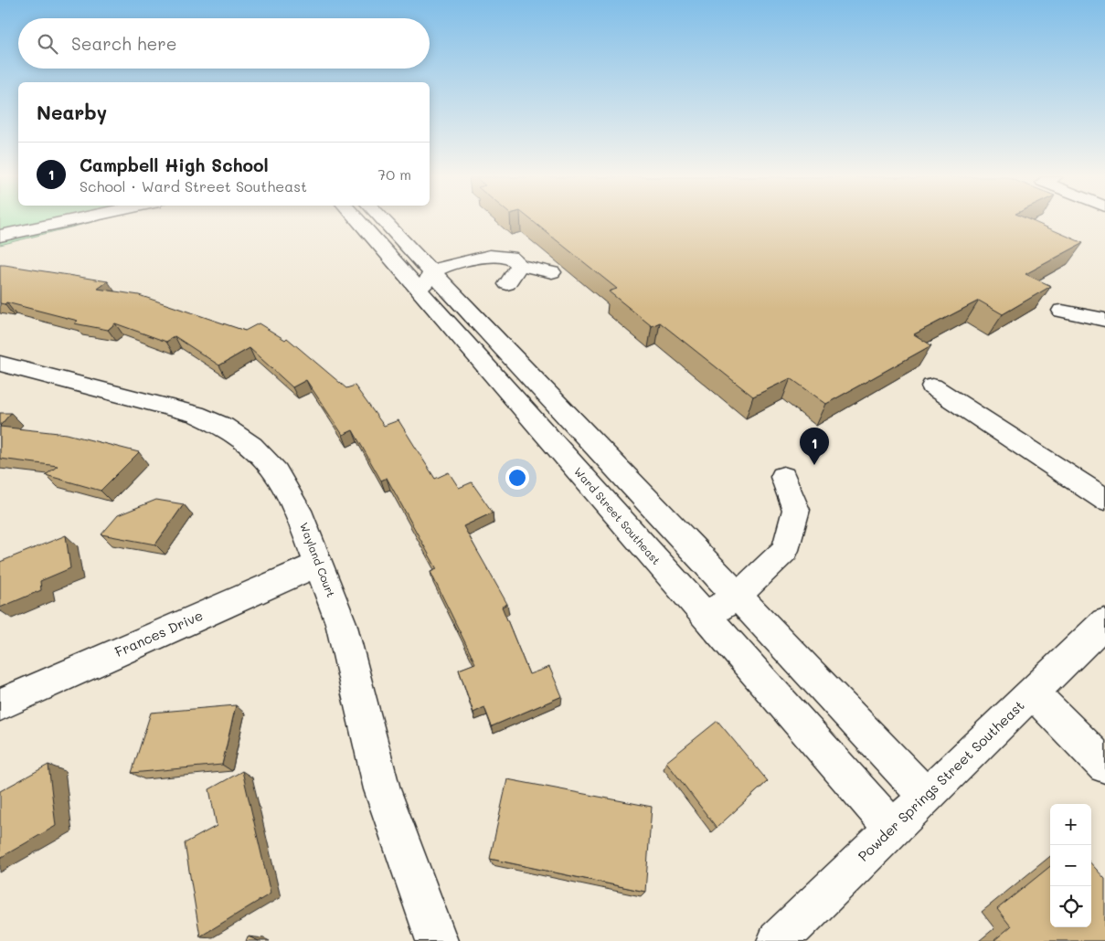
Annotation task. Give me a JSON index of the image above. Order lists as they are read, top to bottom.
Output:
{
  "streets": {
    "street": [
      "Ward Street Southeast",
      "Wayland Court",
      "Frances Drive",
      "Powder Springs Street Southeast"
    ]
  },
  "crossings": [
    ["Ward Street Southeast", "Powder Springs Street Southeast"],
    ["Wayland Court", "Frances Drive"]
  ],
  "page": {
    "search": "Search here",
    "heading": "Nearby",
    "list": [
      {
        "mark": "1",
        "name": "Campbell High School",
        "note": "School · Ward Street Southeast",
        "value": "70 m"
      }
    ],
    "pins": "1",
    "map_buttons": ["+", "−"]
  }
}
